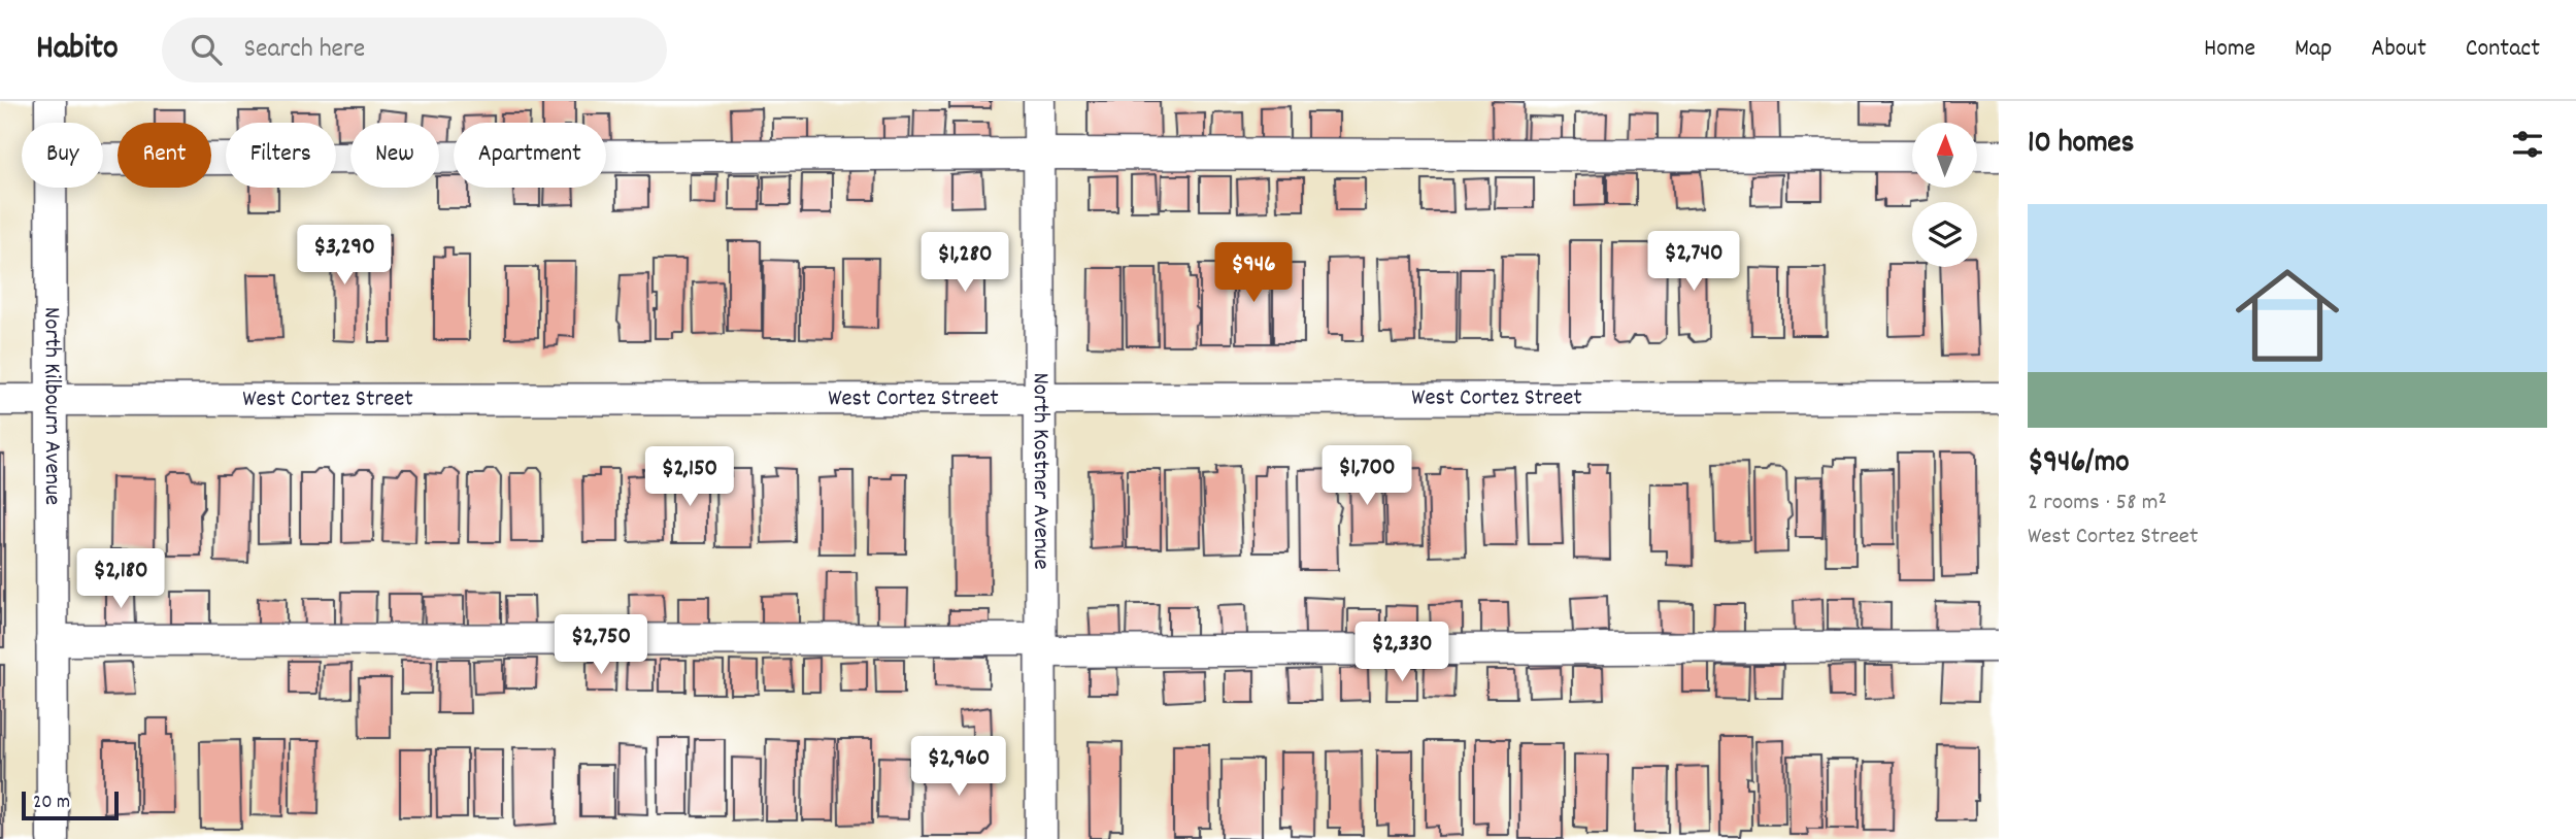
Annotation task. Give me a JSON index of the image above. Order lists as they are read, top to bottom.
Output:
{
  "streets": {
    "street": ["West Cortez Street", "North Kilbourn Avenue", "North Kostner Avenue"]
  },
  "crossings": [
    ["West Cortez Street", "North Kilbourn Avenue"],
    ["West Cortez Street", "North Kostner Avenue"]
  ],
  "scale_bar": "20 m",
  "north": "top",
  "page": {
    "header": "Habito",
    "search": "Search here",
    "nav": [
      "Home",
      "Map",
      "About",
      "Contact"
    ],
    "heading": "10 homes",
    "chip": [
      "Buy",
      "Rent",
      "Filters",
      "New",
      "Apartment"
    ],
    "list": [
      {
        "name": "$946/mo",
        "note": "2 rooms · 58 m² · West Cortez Street"
      }
    ],
    "price": [
      "$3,290",
      "$2,740",
      "$1,280",
      "$946",
      "$1,700",
      "$2,150",
      "$2,180",
      "$2,750",
      "$2,330",
      "$2,960"
    ],
    "scale": "20 m"
  }
}
